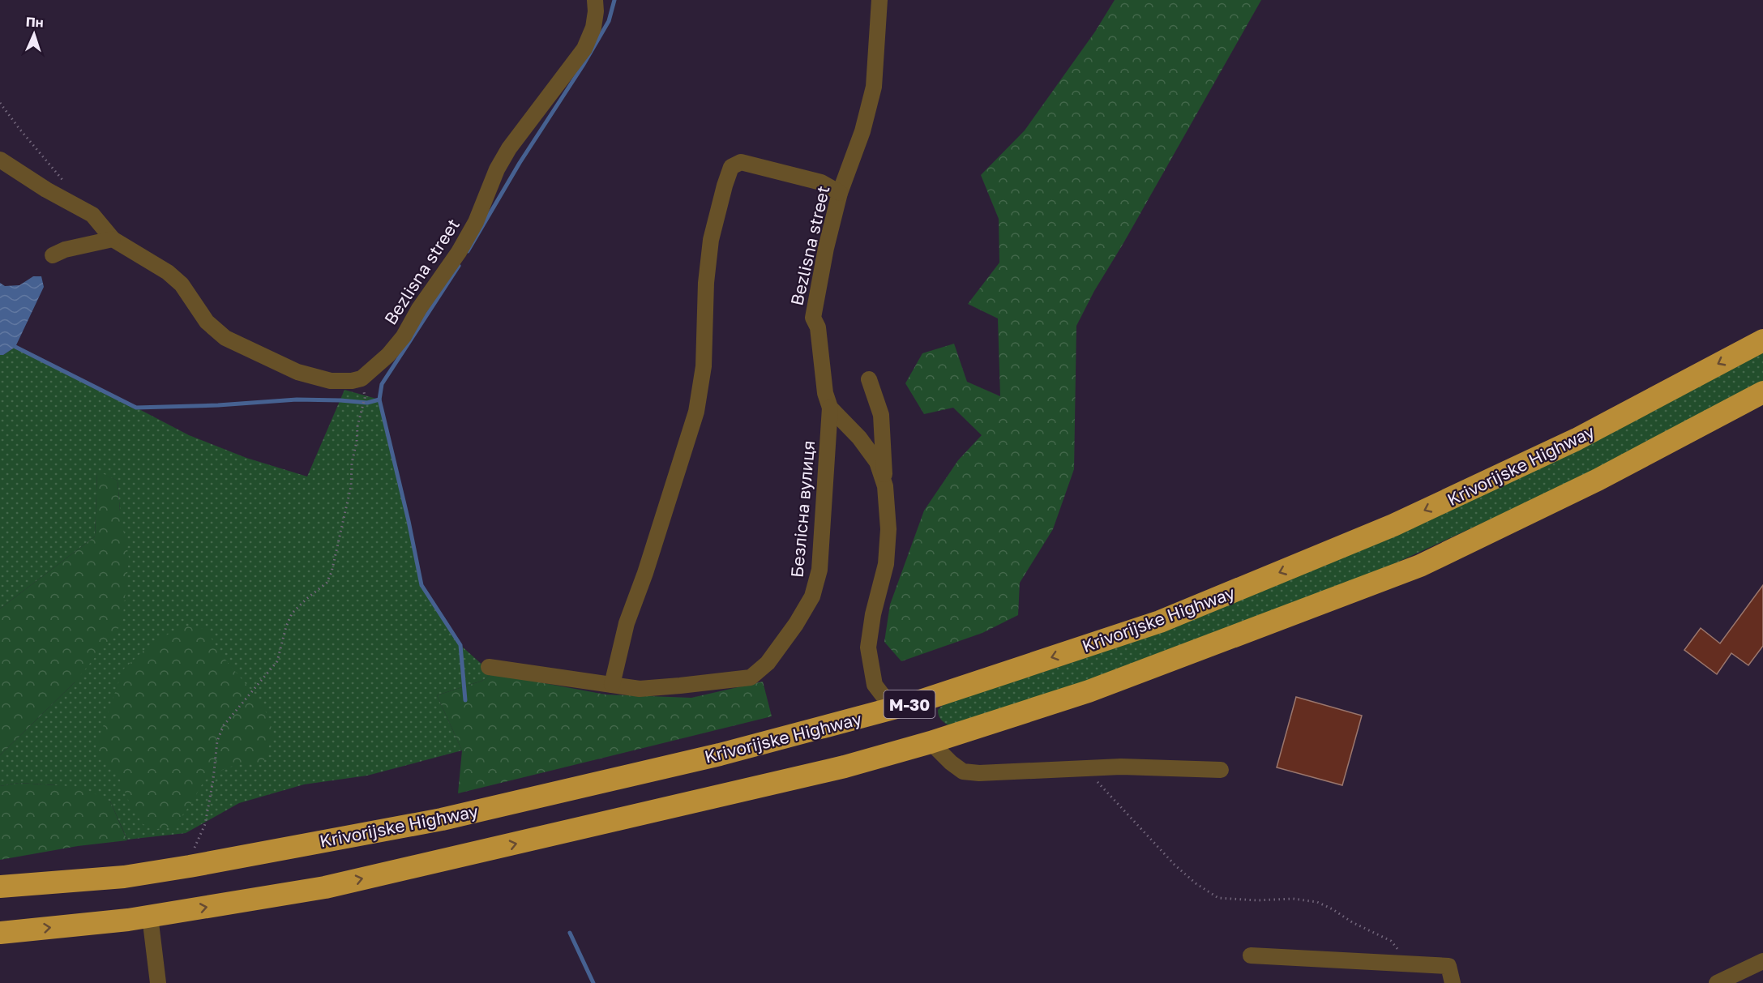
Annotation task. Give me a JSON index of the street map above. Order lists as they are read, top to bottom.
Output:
{
  "streets": {
    "highway": ["Krivorijske Highway", "М-30"],
    "street": ["Bezlisna street", "Безлісна вулиця"]
  },
  "crossings": [
    ["Bezlisna street", "Безлісна вулиця"]
  ],
  "north": "top"
}
